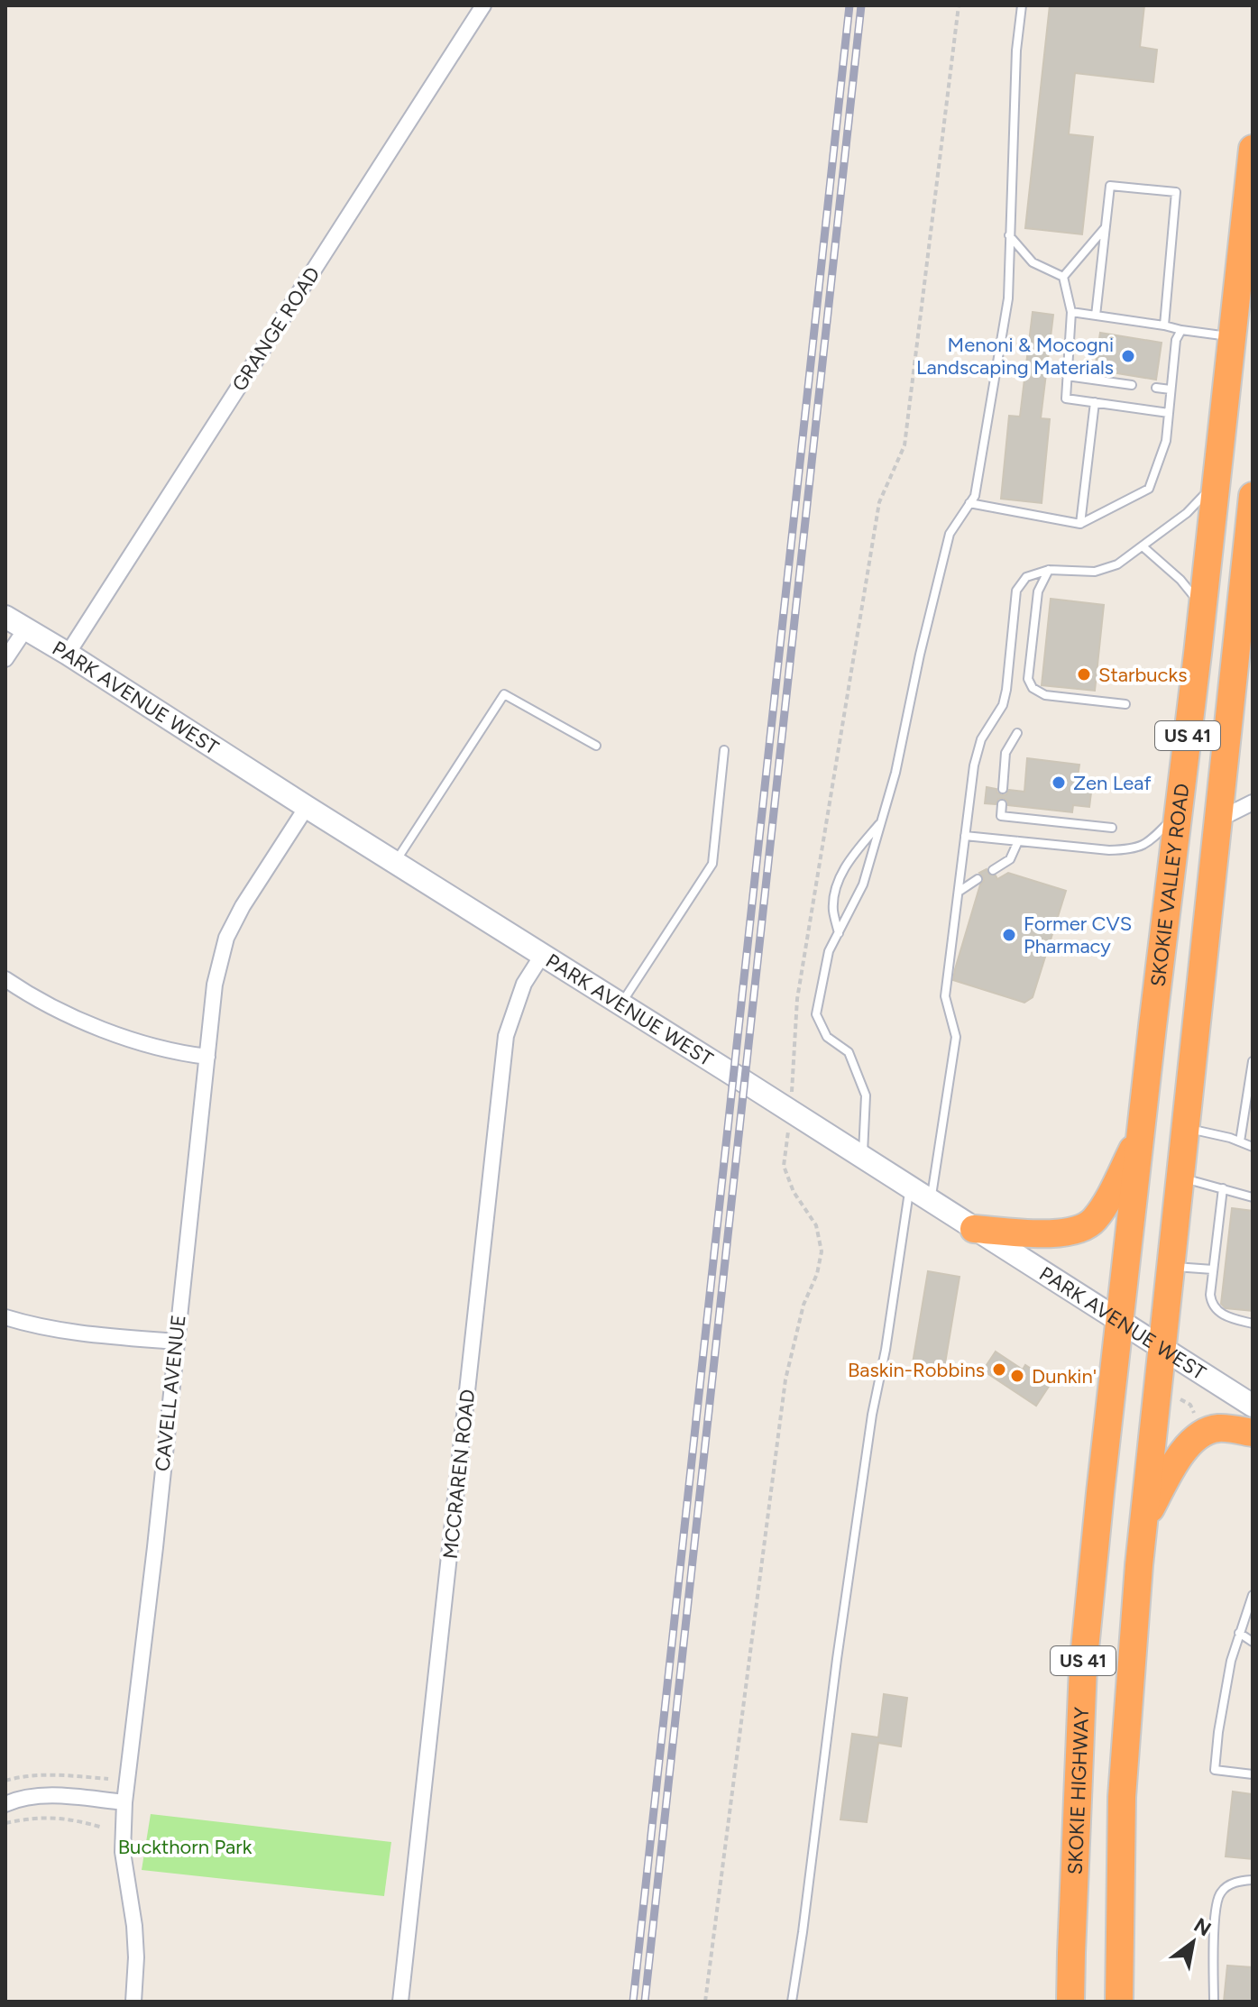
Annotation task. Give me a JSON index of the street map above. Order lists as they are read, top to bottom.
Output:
{
  "streets": {
    "highway": ["US 41", "SKOKIE VALLEY ROAD", "SKOKIE HIGHWAY"],
    "street": [
      "GRANGE ROAD",
      "PARK AVENUE WEST",
      "CAVELL AVENUE",
      "MCCRAREN ROAD"
    ]
  },
  "crossings": [
    ["GRANGE ROAD", "PARK AVENUE WEST"],
    ["PARK AVENUE WEST", "US 41"],
    ["PARK AVENUE WEST", "SKOKIE VALLEY ROAD"],
    ["PARK AVENUE WEST", "CAVELL AVENUE"],
    ["PARK AVENUE WEST", "MCCRAREN ROAD"],
    ["PARK AVENUE WEST", "SKOKIE HIGHWAY"],
    ["US 41", "SKOKIE VALLEY ROAD"],
    ["SKOKIE VALLEY ROAD", "SKOKIE HIGHWAY"]
  ],
  "parks": ["Buckthorn Park"],
  "places": [
    "Menoni & Mocogni Landscaping Materials",
    "Starbucks",
    "Zen Leaf",
    "Former CVS Pharmacy",
    "Baskin-Robbins",
    "Dunkin'"
  ],
  "north": "top right"
}
